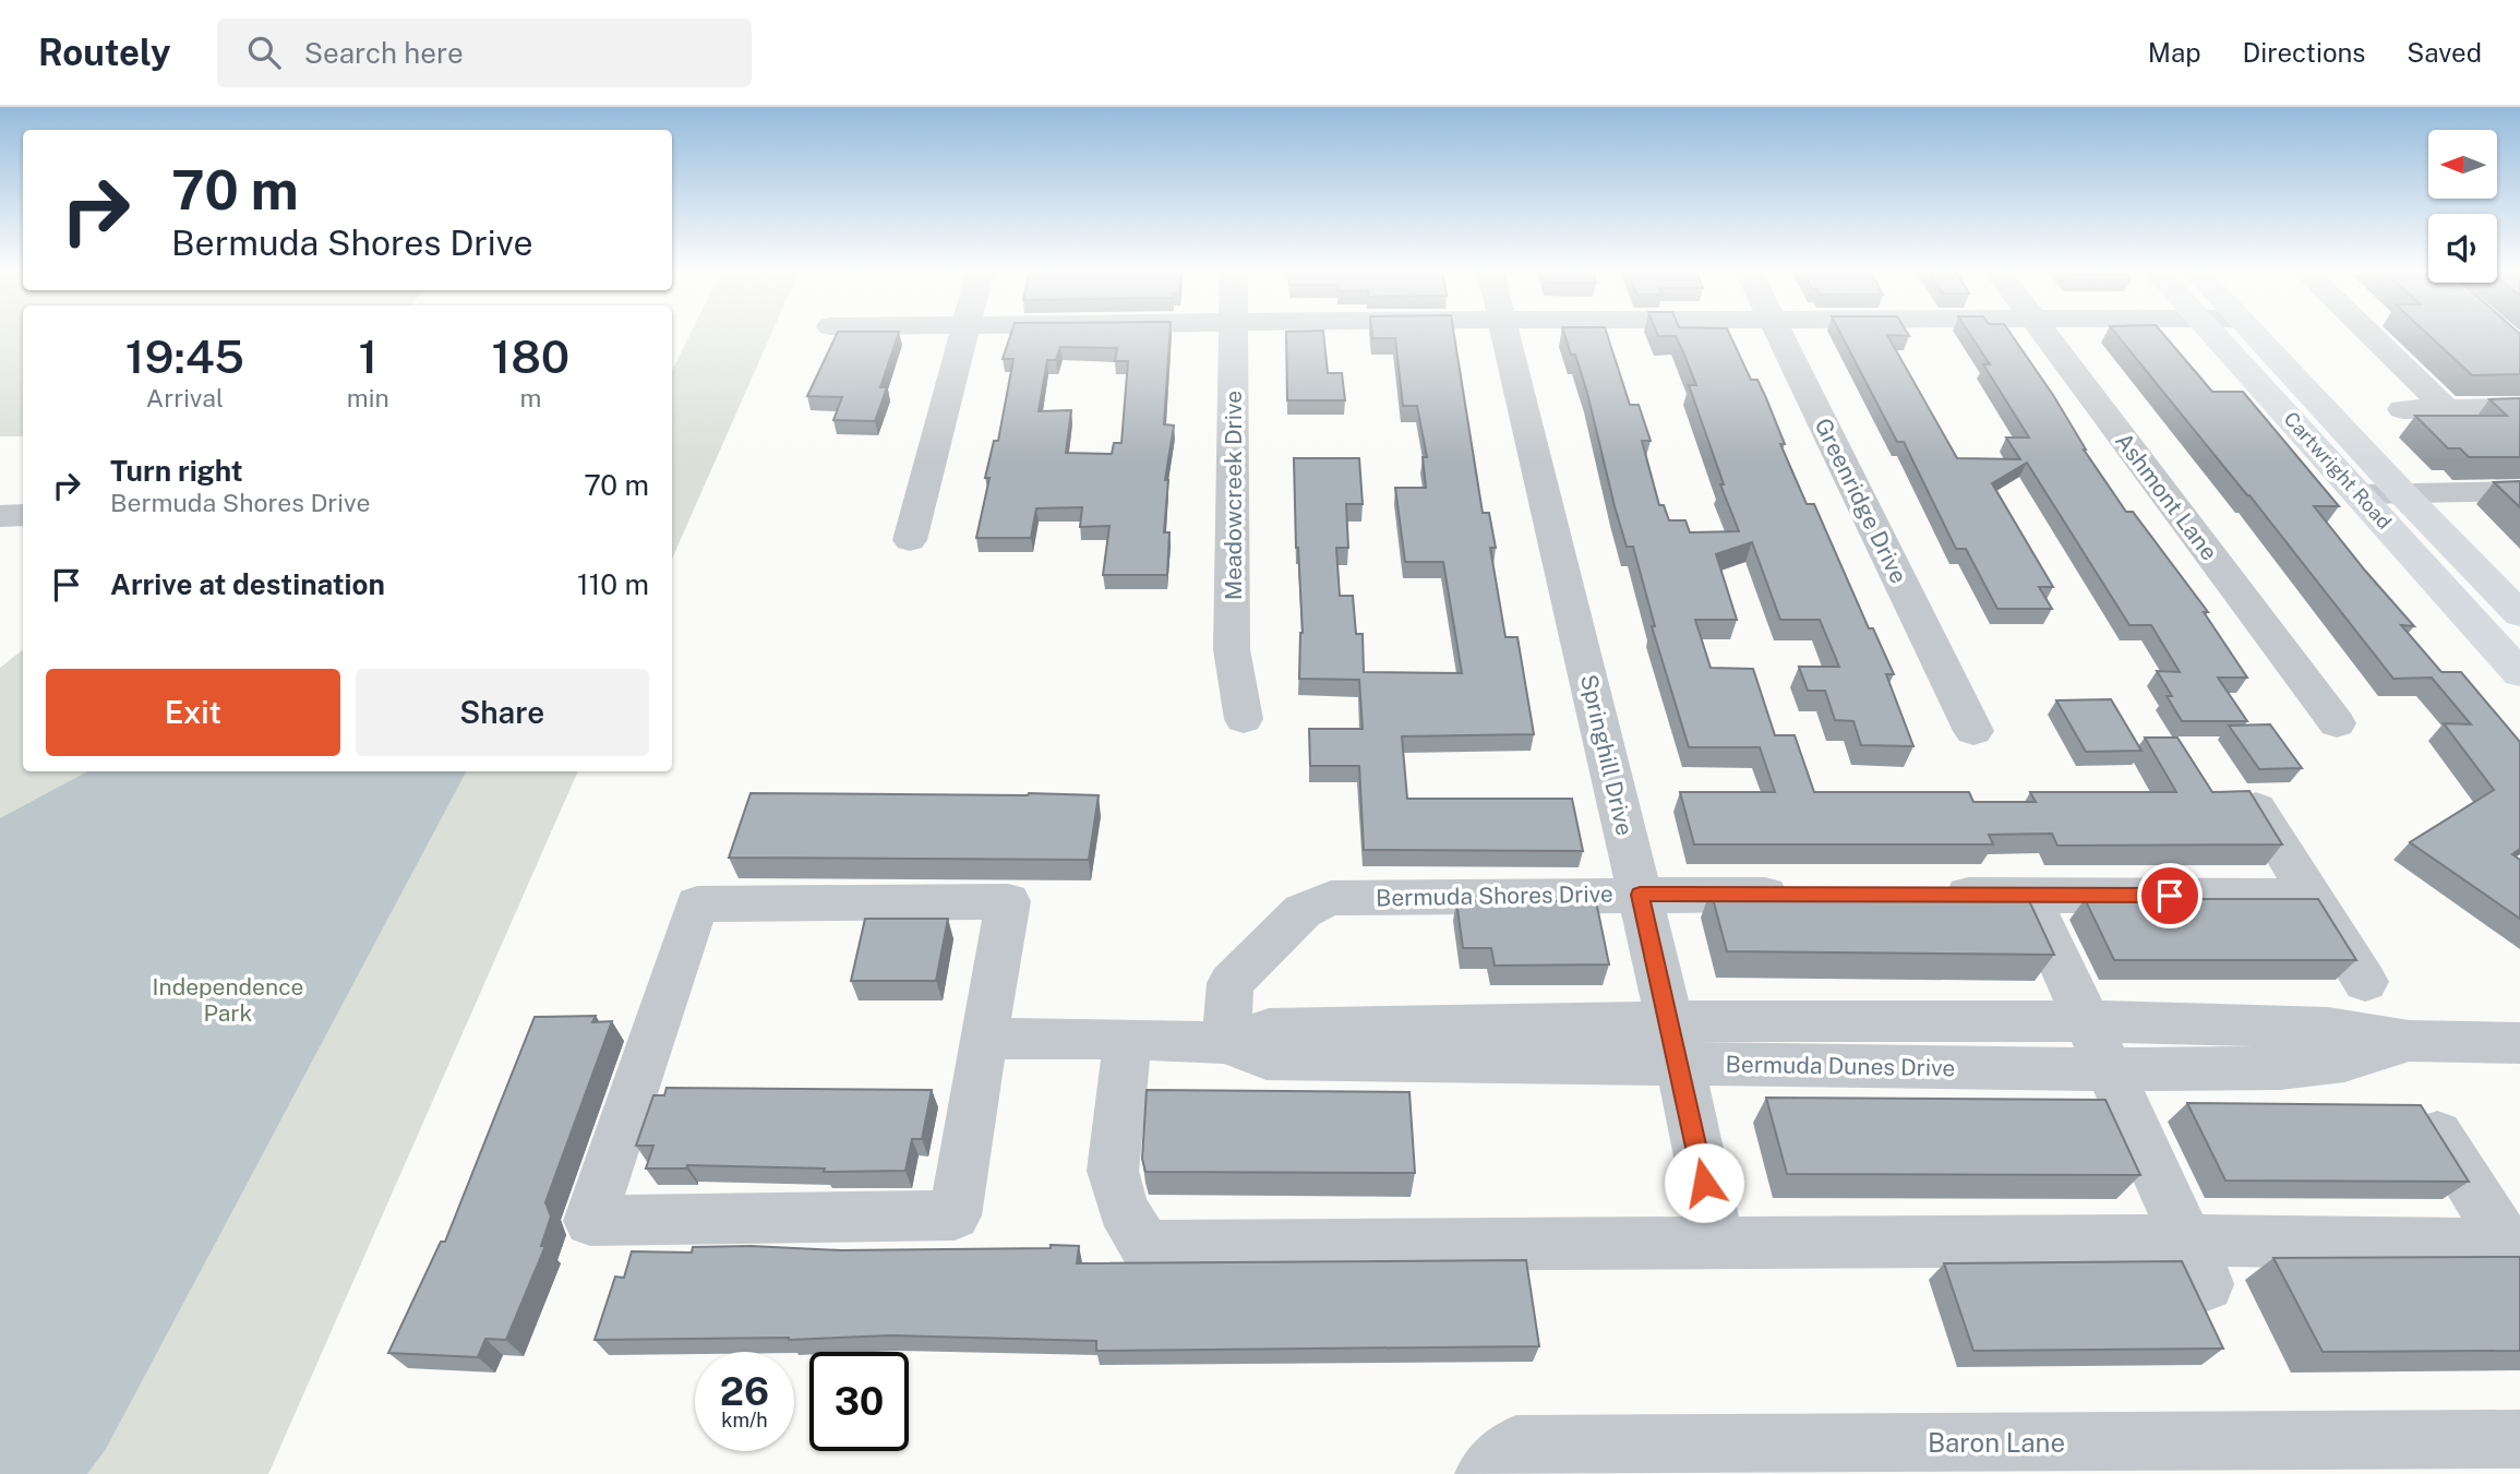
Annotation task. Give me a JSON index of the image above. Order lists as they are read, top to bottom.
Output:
{
  "streets": {
    "main road": ["Cartwright Road"],
    "street": [
      "Meadowcreek Drive",
      "Ashmont Lane",
      "Greenridge Drive",
      "Springhill Drive",
      "Bermuda Shores Drive",
      "Bermuda Dunes Drive",
      "Baron Lane"
    ]
  },
  "crossings": [
    ["Springhill Drive", "Bermuda Shores Drive"],
    ["Springhill Drive", "Bermuda Dunes Drive"],
    ["Bermuda Shores Drive", "Bermuda Dunes Drive"]
  ],
  "parks": ["Independence Park"],
  "north": "left",
  "page": {
    "header": "Routely",
    "search": "Search here",
    "nav": ["Map", "Directions", "Saved"],
    "turn": ["70 m", "Bermuda Shores Drive"],
    "eta": [
      "19:45",
      "Arrival",
      "1",
      "min",
      "180",
      "m"
    ],
    "list": [
      {
        "name": "Turn right",
        "note": "Bermuda Shores Drive",
        "value": "70 m"
      },
      {
        "name": "Arrive at destination",
        "value": "110 m"
      }
    ],
    "buttons": ["Exit", "Share"],
    "speed": "26 km/h",
    "limit": "30"
  }
}
